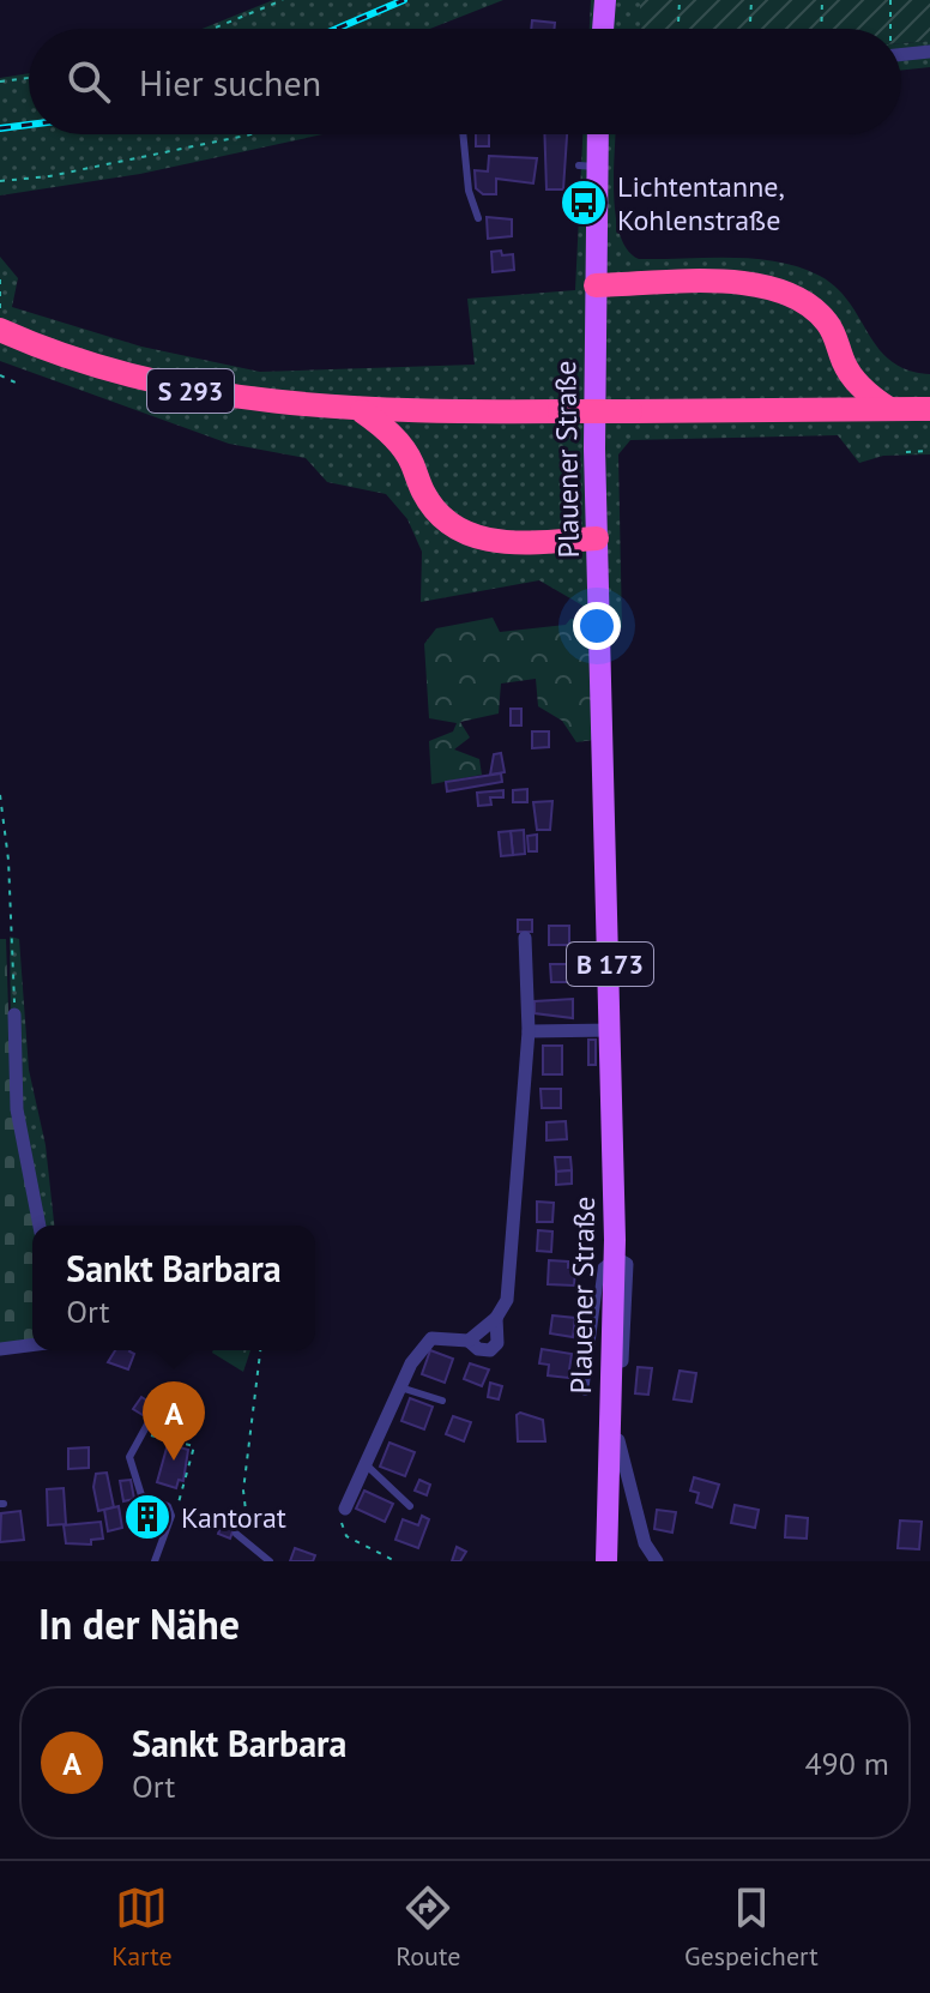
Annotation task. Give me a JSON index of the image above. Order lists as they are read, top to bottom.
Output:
{
  "streets": {
    "highway": ["S 293"],
    "main road": ["Plauener Straße", "B 173"]
  },
  "places": {
    "bus stop": ["Lichtentanne, Kohlenstraße"],
    "building": ["Kantorat"]
  },
  "page": {
    "search": "Hier suchen",
    "popup": ["Sankt Barbara", "Ort"],
    "pins": "A",
    "heading": "In der Nähe",
    "list": [
      {
        "mark": "A",
        "name": "Sankt Barbara",
        "note": "Ort",
        "value": "490 m"
      }
    ],
    "nav": ["Karte", "Route", "Gespeichert"]
  }
}
